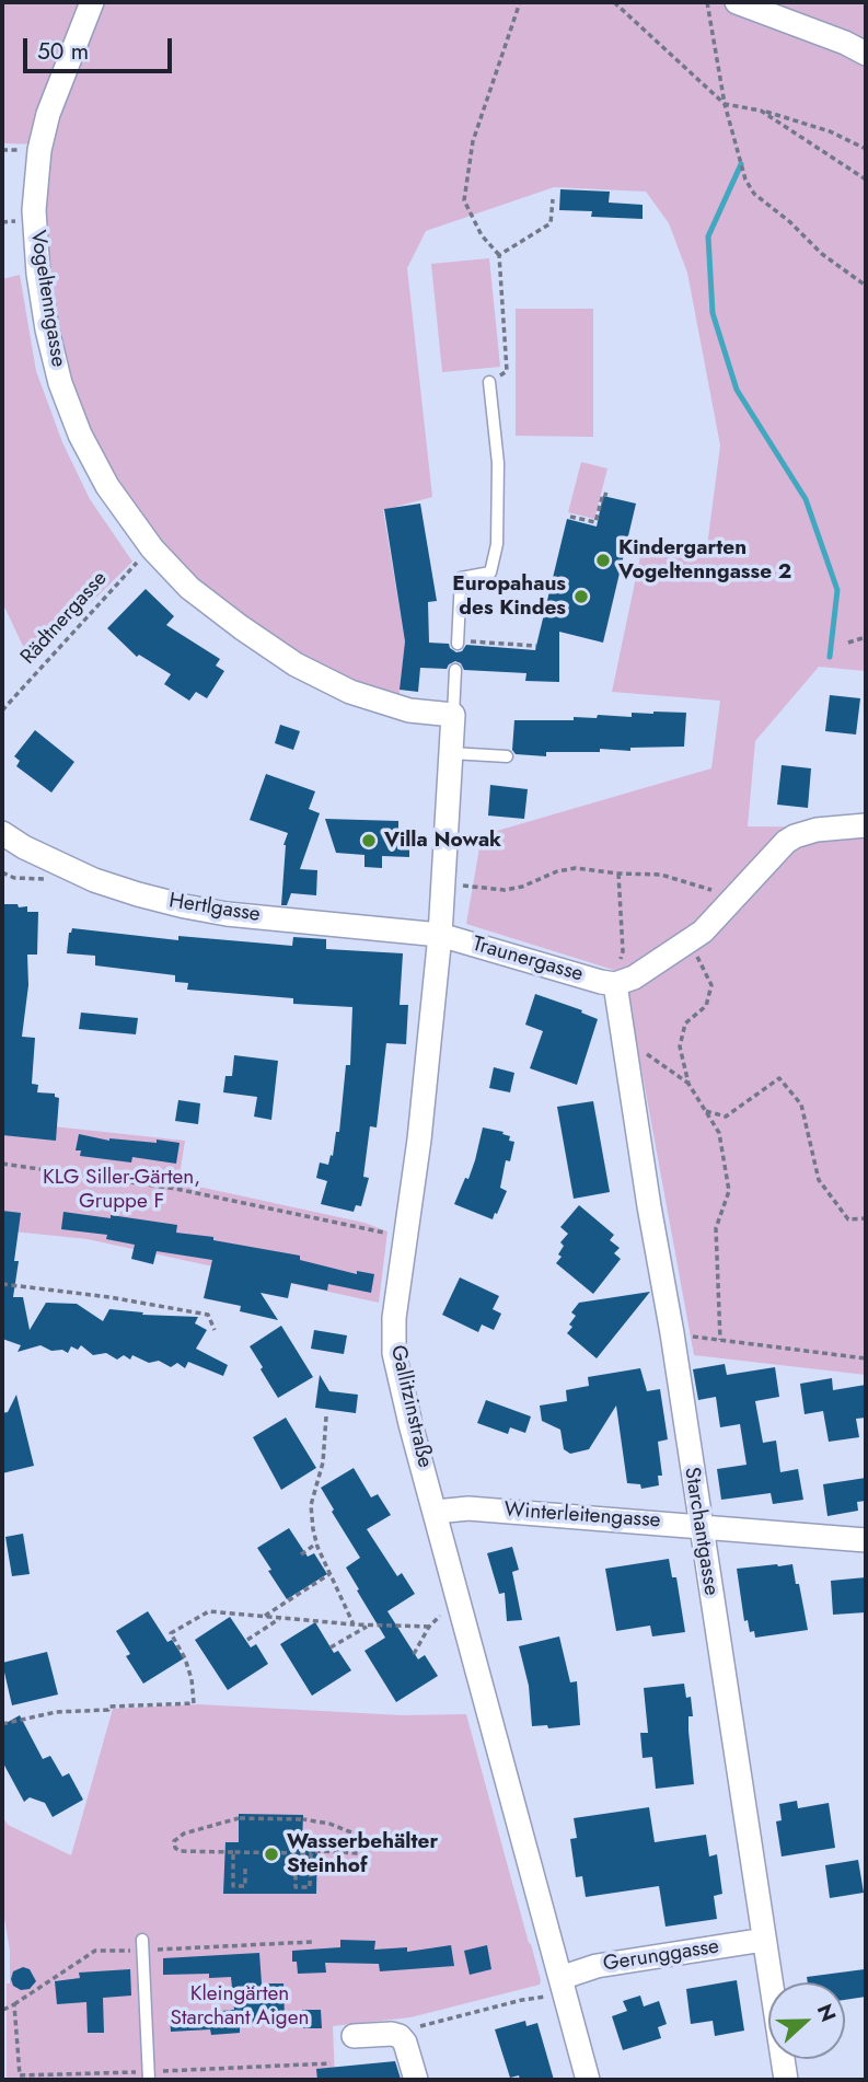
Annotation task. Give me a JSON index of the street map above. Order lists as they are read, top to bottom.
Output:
{
  "streets": {
    "street": [
      "Vogeltenngasse",
      "Hertlgasse",
      "Traunergasse",
      "Gallitzinstraße",
      "Winterleitengasse",
      "Starchantgasse",
      "Gerunggasse"
    ],
    "path": ["Rädtnergasse"]
  },
  "crossings": [
    ["Vogeltenngasse", "Rädtnergasse"],
    ["Vogeltenngasse", "Gallitzinstraße"],
    ["Hertlgasse", "Traunergasse"],
    ["Hertlgasse", "Gallitzinstraße"],
    ["Traunergasse", "Gallitzinstraße"],
    ["Traunergasse", "Starchantgasse"],
    ["Gallitzinstraße", "Winterleitengasse"],
    ["Gallitzinstraße", "Gerunggasse"],
    ["Winterleitengasse", "Starchantgasse"],
    ["Starchantgasse", "Gerunggasse"]
  ],
  "parks": ["KLG Siller-Gärten, Gruppe F", "Kleingärten Starchant Aigen"],
  "places": [
    "Kindergarten Vogeltenngasse 2",
    "Europahaus des Kindes",
    "Villa Nowak",
    "Wasserbehälter Steinhof"
  ],
  "scale_bar": "50 m",
  "north": "right"
}
